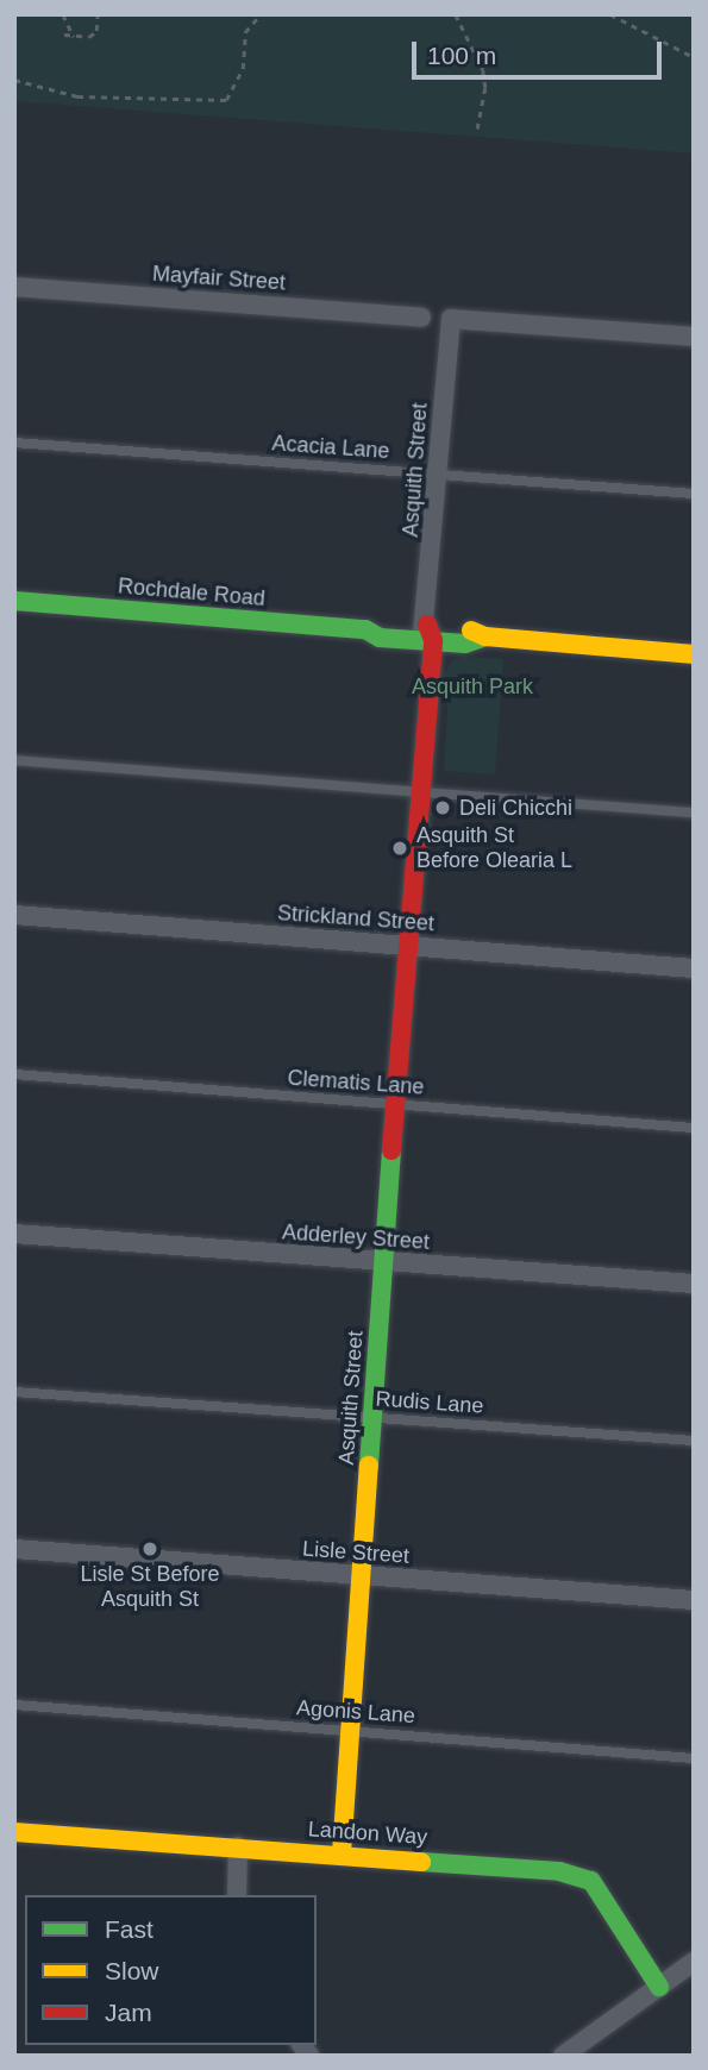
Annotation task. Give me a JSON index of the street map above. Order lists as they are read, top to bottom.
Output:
{
  "streets": {
    "street": [
      "Mayfair Street",
      "Asquith Street",
      "Rochdale Road",
      "Strickland Street",
      "Adderley Street",
      "Lisle Street",
      "Landon Way"
    ],
    "lane": [
      "Acacia Lane",
      "Clematis Lane",
      "Rudis Lane",
      "Agonis Lane"
    ]
  },
  "crossings": [
    ["Acacia Lane", "Asquith Street"],
    ["Asquith Street", "Rochdale Road"],
    ["Asquith Street", "Strickland Street"],
    ["Asquith Street", "Clematis Lane"],
    ["Asquith Street", "Adderley Street"],
    ["Asquith Street", "Rudis Lane"],
    ["Asquith Street", "Lisle Street"],
    ["Asquith Street", "Agonis Lane"],
    ["Asquith Street", "Landon Way"]
  ],
  "parks": ["Asquith Park"],
  "places": ["Deli Chicchi", "Asquith St Before Olearia L", "Lisle St Before Asquith St"],
  "legend": ["Fast", "Slow", "Jam"],
  "scale_bar": "100 m"
}
